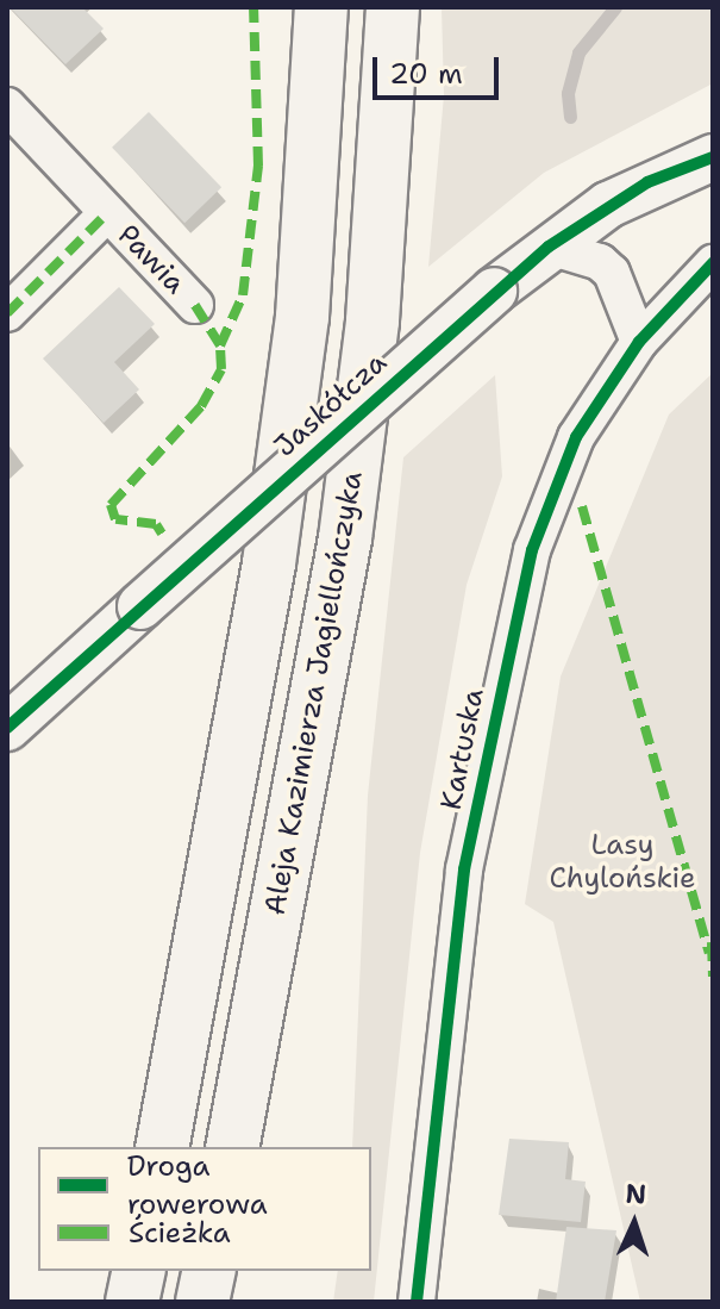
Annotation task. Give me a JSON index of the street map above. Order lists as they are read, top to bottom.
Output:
{
  "streets": {
    "highway": ["Aleja Kazimierza Jagiellończyka"],
    "street": ["Pawia", "Jaskółcza", "Kartuska"]
  },
  "parks": ["Lasy Chylońskie"],
  "legend": ["Droga rowerowa", "Ścieżka"],
  "scale_bar": "20 m",
  "north": "top"
}
